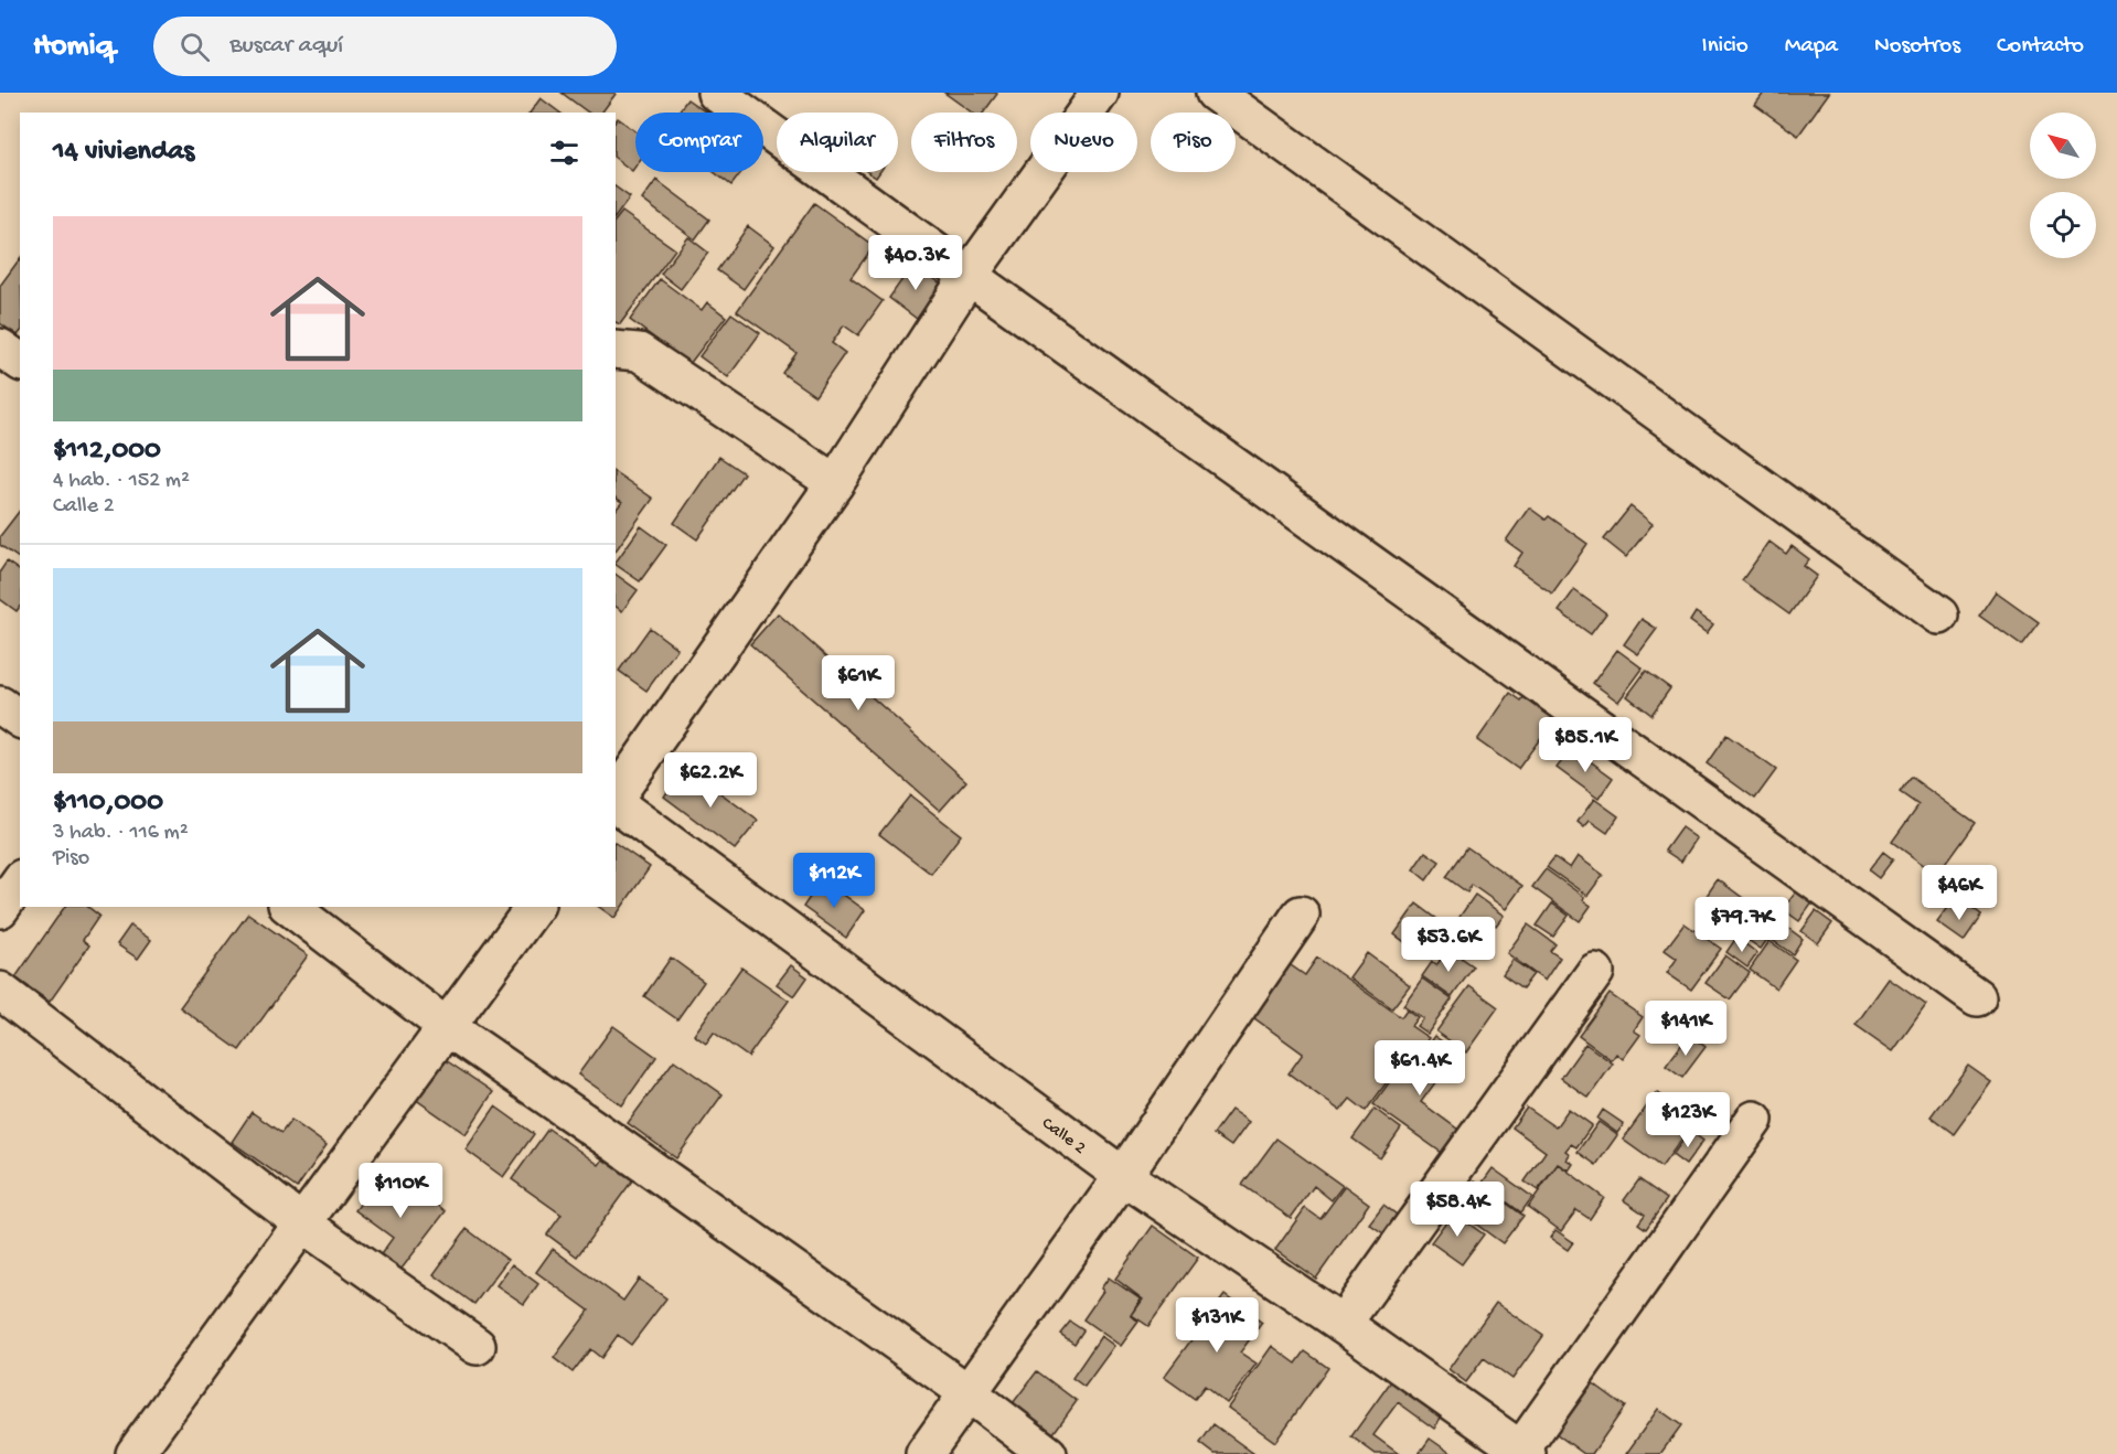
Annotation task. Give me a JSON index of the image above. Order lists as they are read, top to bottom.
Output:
{
  "streets": {
    "street": ["Calle 2"]
  },
  "north": "top left",
  "page": {
    "header": "Homiq",
    "search": "Buscar aquí",
    "nav": [
      "Inicio",
      "Mapa",
      "Nosotros",
      "Contacto"
    ],
    "chip": [
      "Comprar",
      "Alquilar",
      "Filtros",
      "Nuevo",
      "Piso"
    ],
    "heading": "14 viviendas",
    "list": [
      {
        "name": "$112,000",
        "note": "4 hab. · 152 m² · Calle 2"
      },
      {
        "name": "$110,000",
        "note": "3 hab. · 116 m² · Piso"
      }
    ],
    "price": [
      "$40.3K",
      "$61K",
      "$85.1K",
      "$62.2K",
      "$112K",
      "$46K",
      "$79.7K",
      "$53.6K",
      "$141K",
      "$61.4K",
      "$123K",
      "$110K",
      "$58.4K",
      "$131K"
    ]
  }
}
